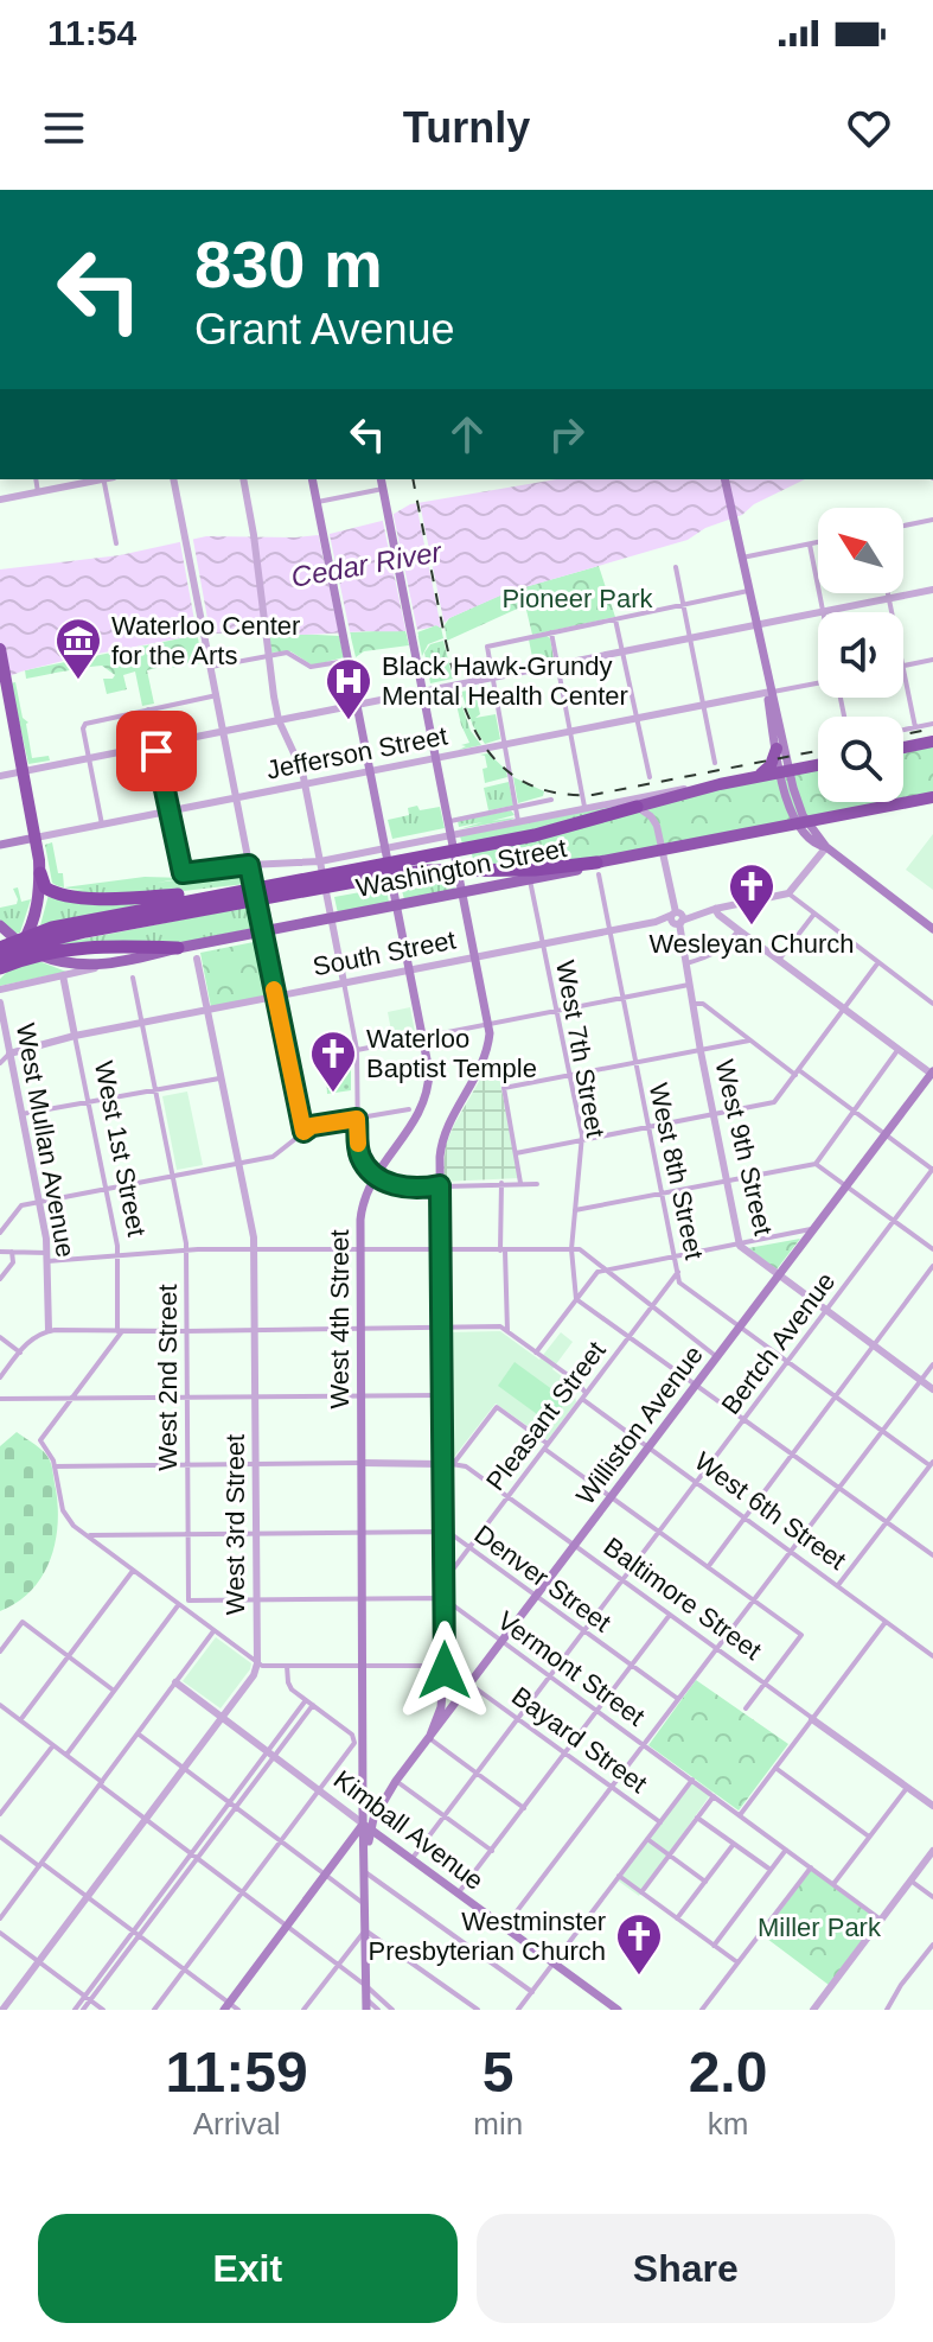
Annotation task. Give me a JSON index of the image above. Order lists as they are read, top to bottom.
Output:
{
  "streets": {
    "highway": ["Washington Street"],
    "main road": [
      "Jefferson Street",
      "West 4th Street",
      "Williston Avenue",
      "Kimball Avenue"
    ],
    "street": [
      "South Street",
      "West 7th Street",
      "West Mullan Avenue",
      "West 9th Street",
      "West 1st Street",
      "West 8th Street",
      "Bertch Avenue",
      "West 2nd Street",
      "Pleasant Street",
      "West 6th Street",
      "West 3rd Street",
      "Denver Street",
      "Baltimore Street",
      "Vermont Street",
      "Bayard Street"
    ]
  },
  "crossings": [
    ["Jefferson Street", "Washington Street"],
    ["Washington Street", "West 7th Street"],
    ["Washington Street", "West 9th Street"],
    ["Washington Street", "West 1st Street"],
    ["Washington Street", "West 8th Street"],
    ["South Street", "West 7th Street"],
    ["South Street", "West Mullan Avenue"],
    ["South Street", "West 9th Street"],
    ["South Street", "West 1st Street"],
    ["South Street", "West 8th Street"],
    ["South Street", "West 2nd Street"],
    ["South Street", "West 3rd Street"],
    ["West 9th Street", "Bertch Avenue"],
    ["West 9th Street", "Williston Avenue"],
    ["West 8th Street", "Bertch Avenue"],
    ["West 8th Street", "Pleasant Street"],
    ["West 8th Street", "Williston Avenue"],
    ["West 4th Street", "Williston Avenue"],
    ["West 4th Street", "Denver Street"],
    ["West 4th Street", "Kimball Avenue"],
    ["Bertch Avenue", "West 6th Street"],
    ["Bertch Avenue", "Denver Street"],
    ["Bertch Avenue", "Baltimore Street"],
    ["Bertch Avenue", "Vermont Street"],
    ["Bertch Avenue", "Bayard Street"],
    ["Bertch Avenue", "Kimball Avenue"],
    ["West 2nd Street", "Denver Street"],
    ["Pleasant Street", "West 6th Street"],
    ["Pleasant Street", "Denver Street"],
    ["Pleasant Street", "Baltimore Street"],
    ["Williston Avenue", "West 6th Street"],
    ["Williston Avenue", "Denver Street"],
    ["Williston Avenue", "Baltimore Street"],
    ["Williston Avenue", "Vermont Street"],
    ["Williston Avenue", "Bayard Street"],
    ["Williston Avenue", "Kimball Avenue"],
    ["West 3rd Street", "Denver Street"]
  ],
  "water": ["Cedar River"],
  "parks": ["Pioneer Park", "Miller Park"],
  "places": {
    "museum": ["Waterloo Center for the Arts"],
    "hospital": ["Black Hawk-Grundy Mental Health Center"],
    "church": ["Wesleyan Church", "Waterloo Baptist Temple", "Westminster Presbyterian Church"]
  },
  "north": "top left",
  "page": {
    "status": "11:54",
    "header": "Turnly",
    "turn": ["830 m", "Grant Avenue"],
    "eta": [
      "11:59",
      "Arrival",
      "5",
      "min",
      "2.0",
      "km"
    ],
    "buttons": ["Exit", "Share"]
  }
}
